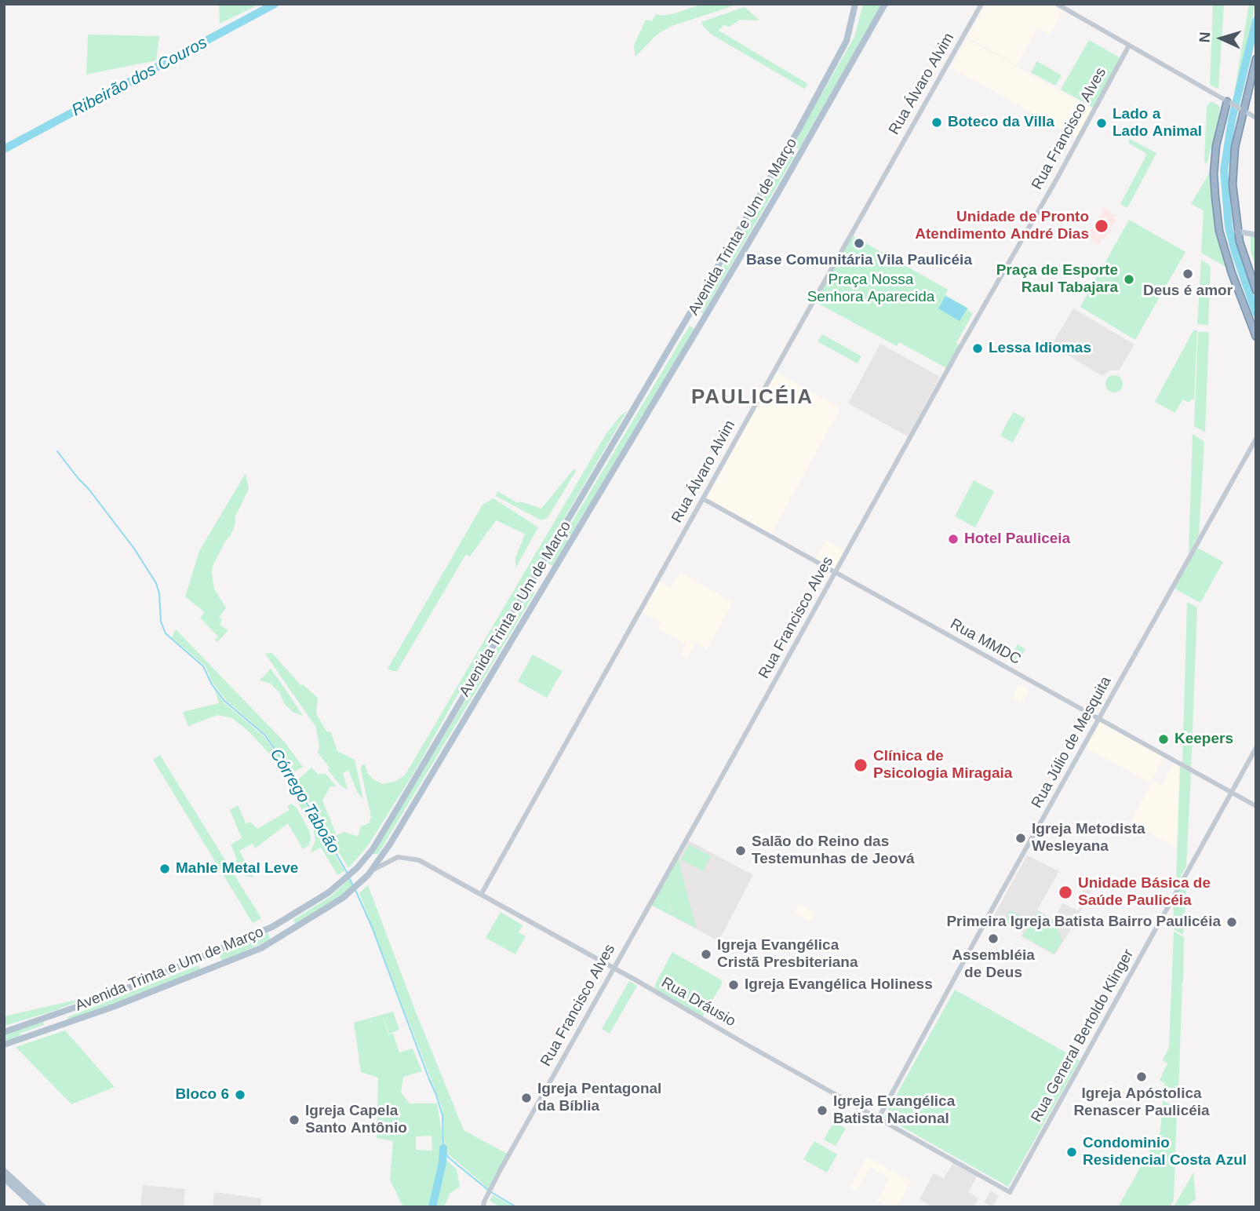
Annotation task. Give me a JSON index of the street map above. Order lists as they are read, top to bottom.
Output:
{
  "streets": {
    "main road": ["Avenida Trinta e Um de Março"],
    "street": [
      "Rua Álvaro Alvim",
      "Rua Francisco Alves",
      "Rua MMDC",
      "Rua Júlio de Mesquita",
      "Rua Dráusio",
      "Rua General Bertoldo Klinger"
    ]
  },
  "crossings": [
    ["Rua Álvaro Alvim", "Rua MMDC"],
    ["Rua Álvaro Alvim", "Rua Dráusio"],
    ["Rua Francisco Alves", "Rua MMDC"],
    ["Rua Francisco Alves", "Rua Dráusio"],
    ["Avenida Trinta e Um de Março", "Rua Dráusio"],
    ["Rua MMDC", "Rua Júlio de Mesquita"],
    ["Rua MMDC", "Rua General Bertoldo Klinger"],
    ["Rua Júlio de Mesquita", "Rua Dráusio"],
    ["Rua Dráusio", "Rua General Bertoldo Klinger"]
  ],
  "districts": ["PAULICÉIA"],
  "water": ["Ribeirão dos Couros", "Córrego Taboão"],
  "parks": ["Praça Nossa Senhora Aparecida"],
  "places": [
    "Boteco da Villa",
    "Lado a Lado Animal",
    "Unidade de Pronto Atendimento André Dias",
    "Base Comunitária Vila Paulicéia",
    "Deus é amor",
    "Praça de Esporte Raul Tabajara",
    "Lessa Idiomas",
    "Hotel Pauliceia",
    "Keepers",
    "Clínica de Psicologia Miragaia",
    "Igreja Metodista Wesleyana",
    "Salão do Reino das Testemunhas de Jeová",
    "Mahle Metal Leve",
    "Unidade Básica de Saúde Paulicéia",
    "Primeira Igreja Batista Bairro Paulicéia",
    "Assembléia de Deus",
    "Igreja Evangélica Cristã Presbiteriana",
    "Igreja Evangélica Holiness",
    "Igreja Apóstolica Renascer Paulicéia",
    "Bloco 6",
    "Igreja Pentagonal da Bíblia",
    "Igreja Evangélica Batista Nacional",
    "Igreja Capela Santo Antônio",
    "Condominio Residencial Costa Azul"
  ],
  "north": "left"
}
